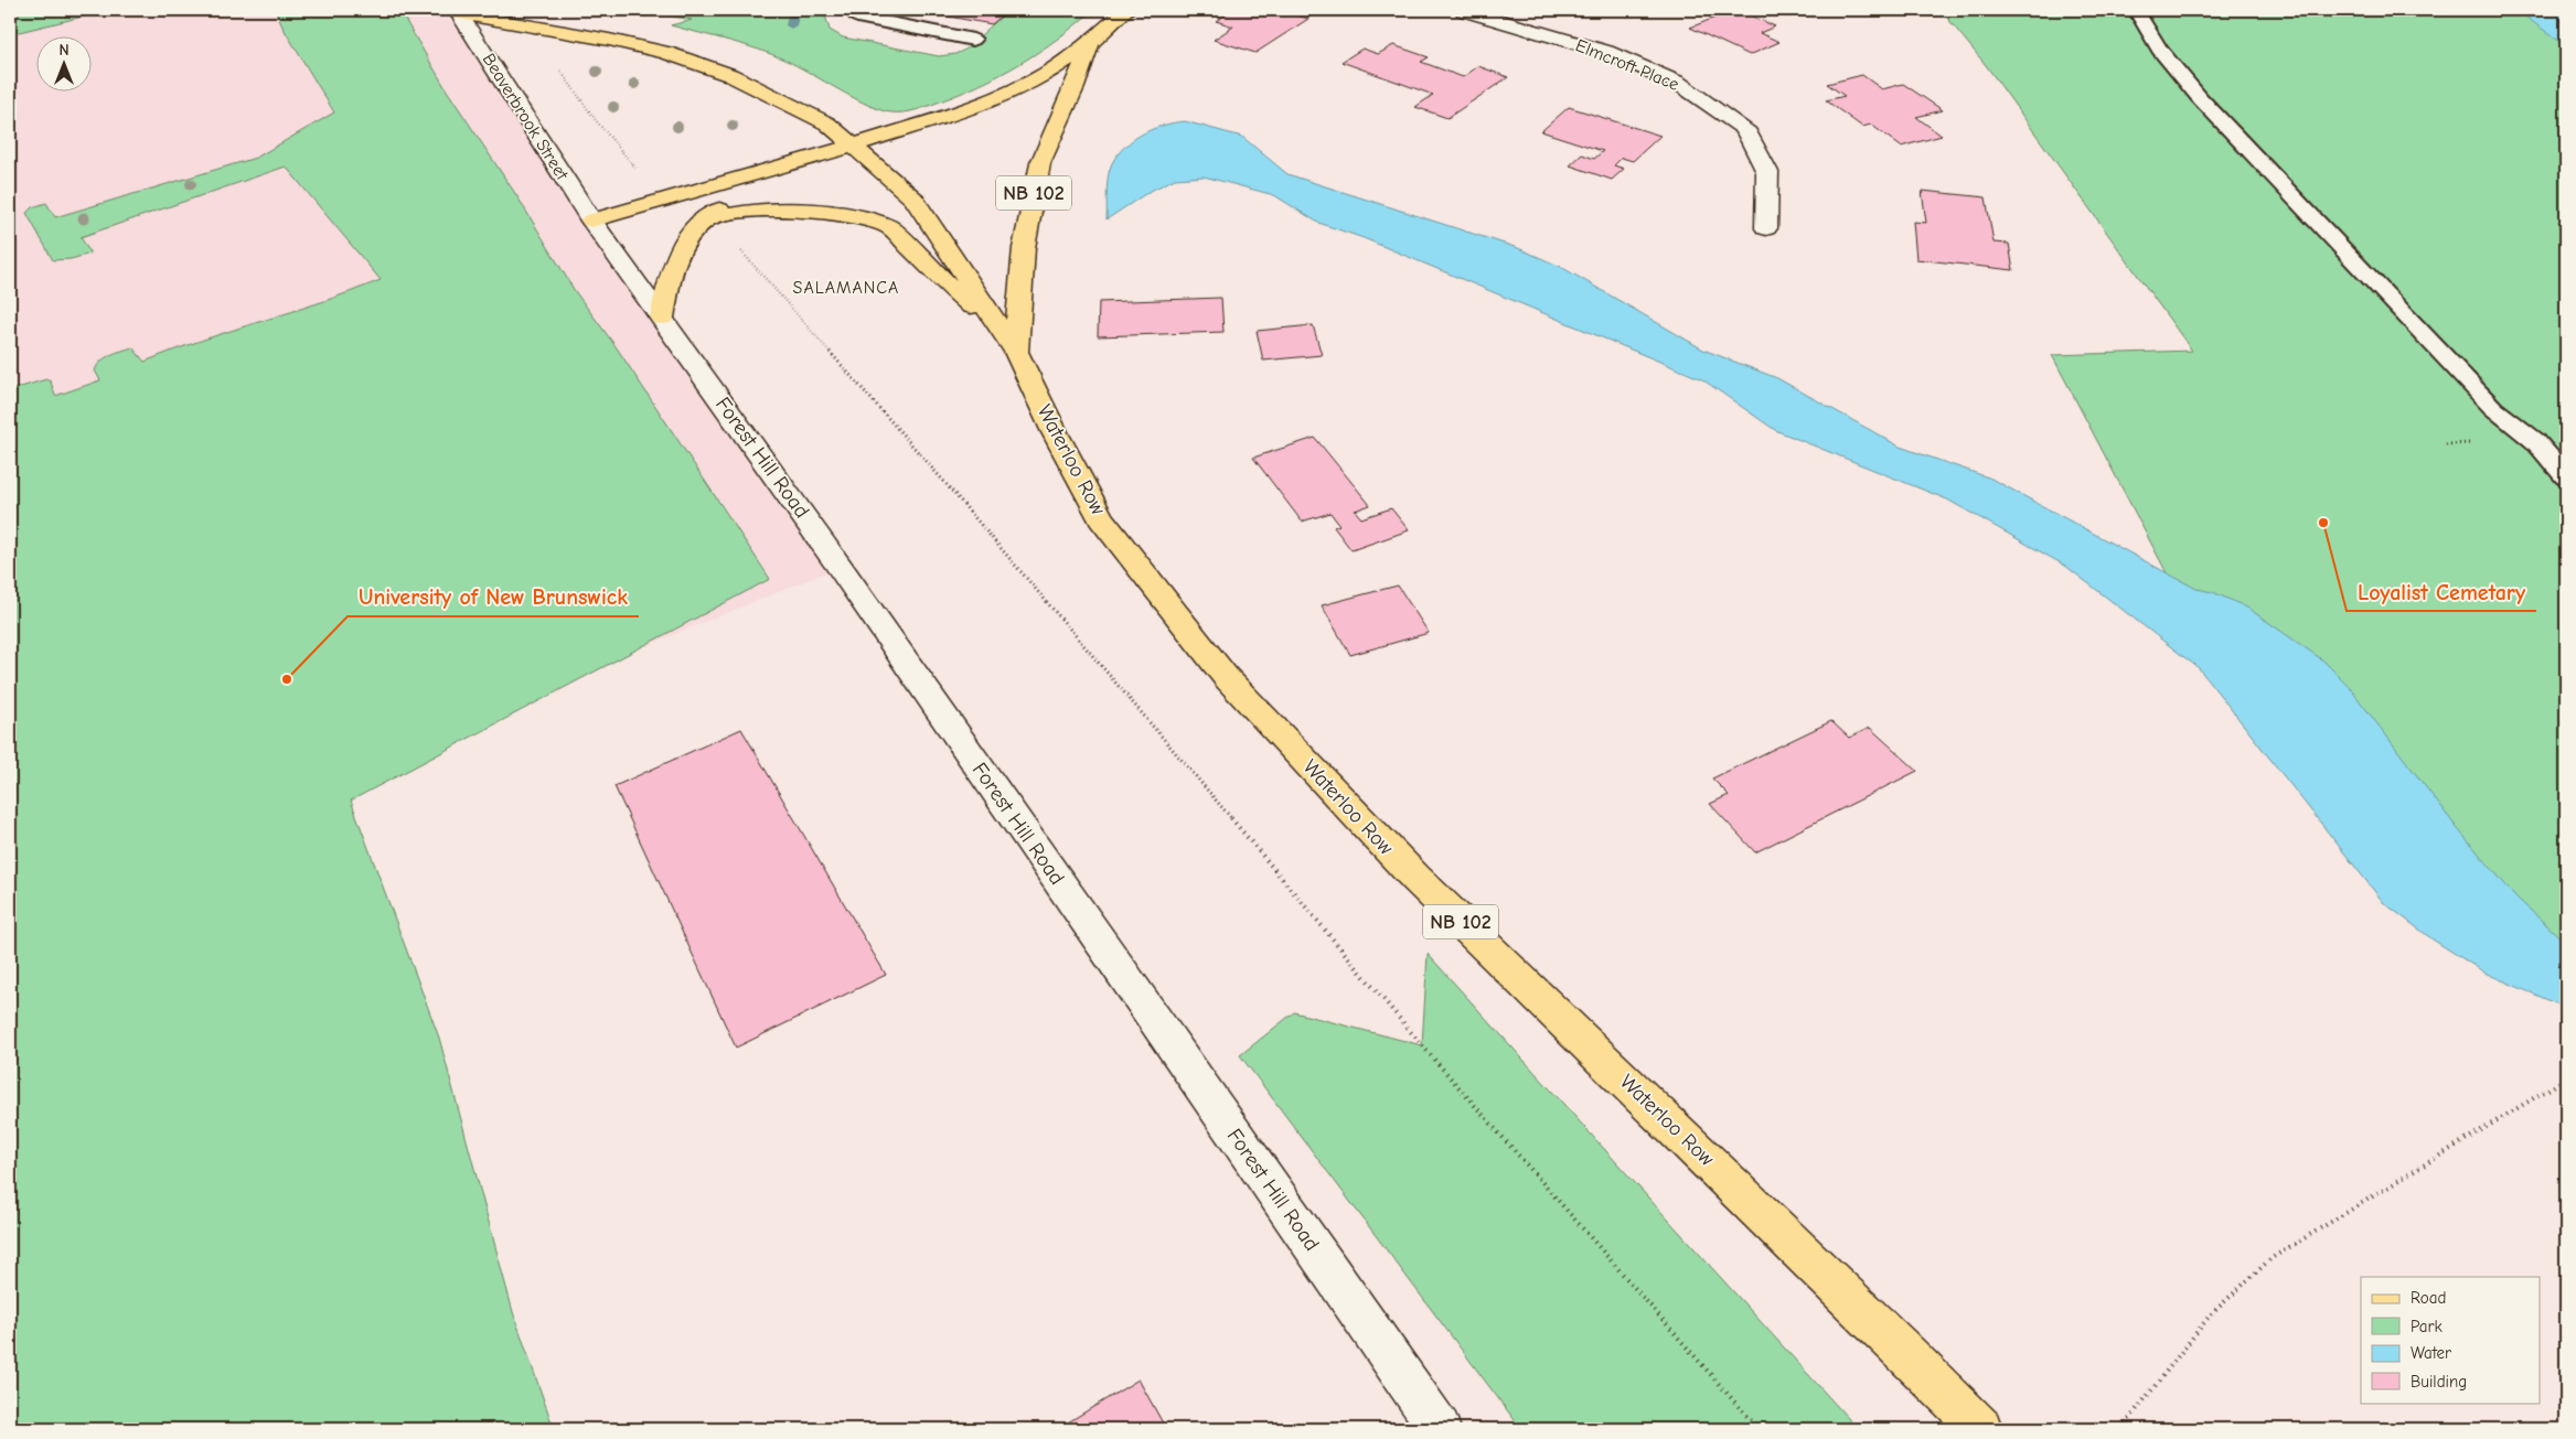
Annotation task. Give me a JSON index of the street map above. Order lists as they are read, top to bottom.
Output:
{
  "streets": {
    "main road": ["NB 102", "Waterloo Row"],
    "street": ["Elmcroft Place", "Beaverbrook Street", "Forest Hill Road"]
  },
  "crossings": [
    ["Beaverbrook Street", "Forest Hill Road"],
    ["NB 102", "Waterloo Row"]
  ],
  "districts": ["SALAMANCA"],
  "places": ["Loyalist Cemetary", "University of New Brunswick"],
  "legend": [
    "Road",
    "Park",
    "Water",
    "Building"
  ],
  "north": "top"
}
